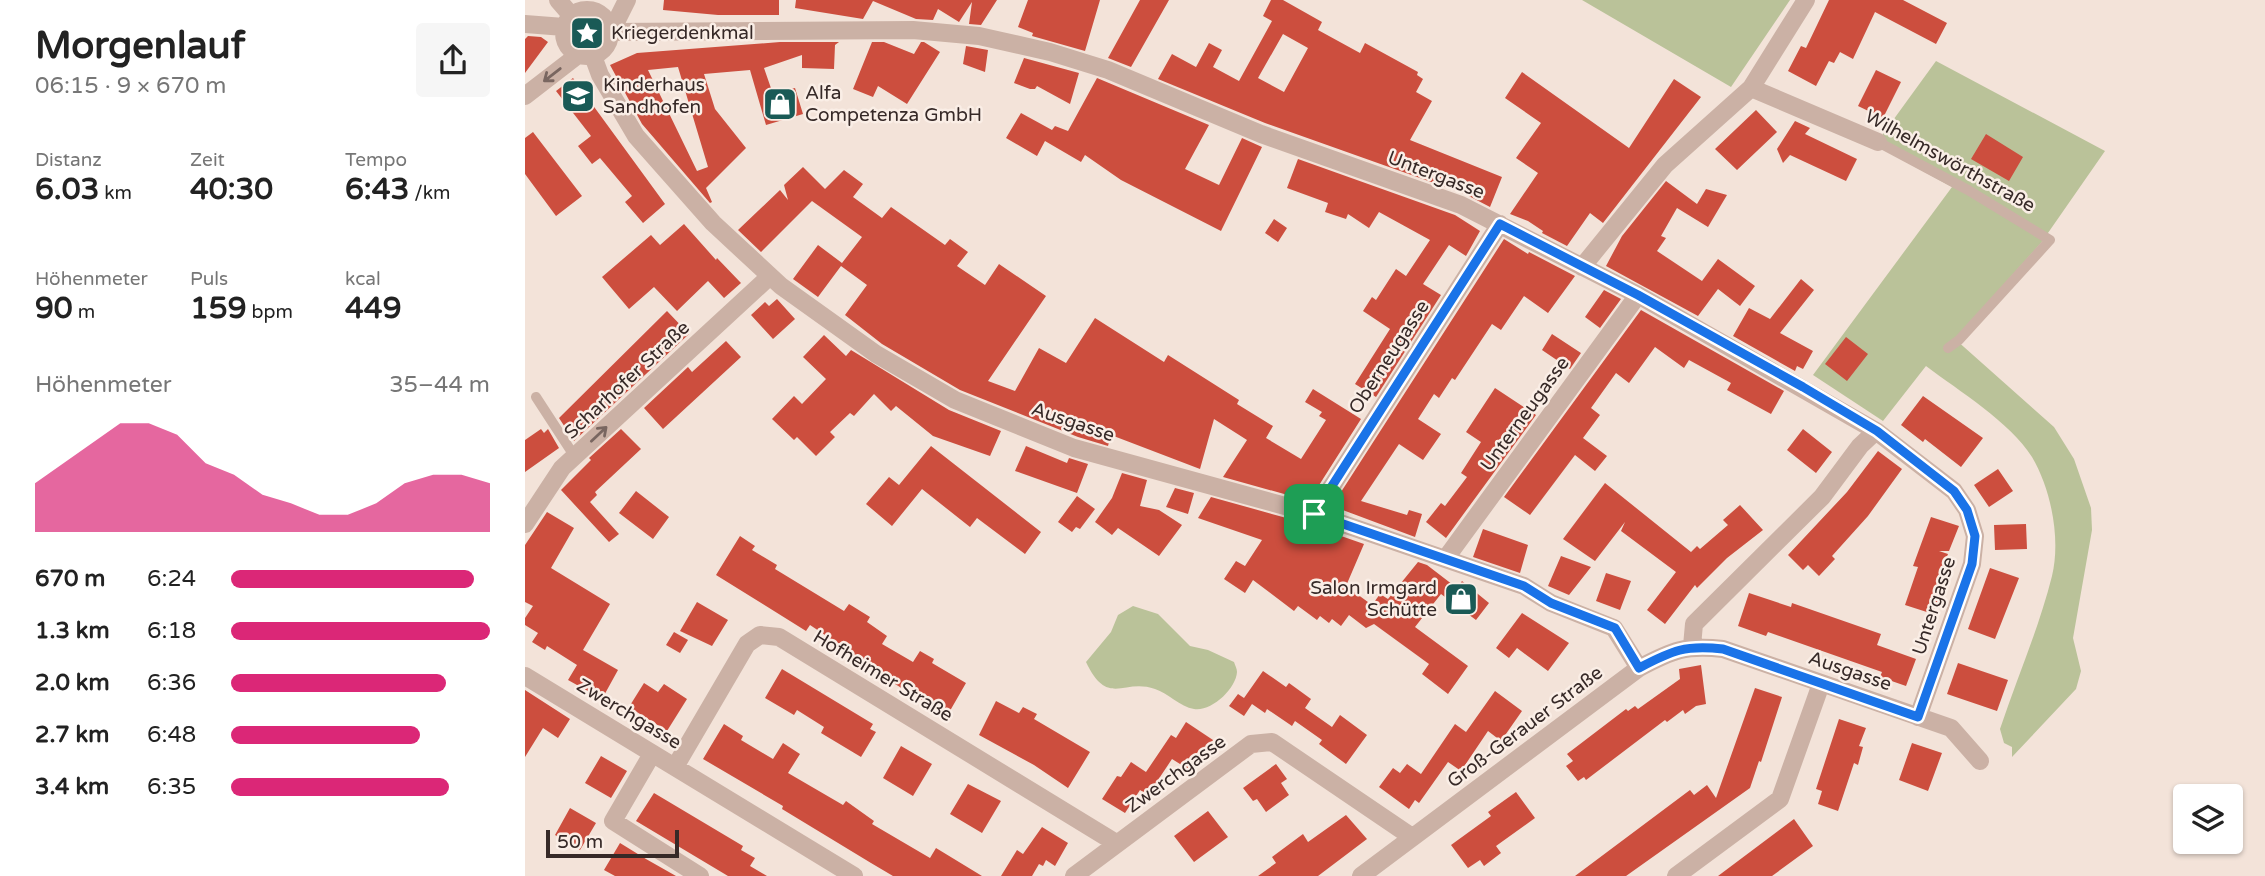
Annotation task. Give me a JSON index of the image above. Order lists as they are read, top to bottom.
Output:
{
  "streets": {
    "street": [
      "Wilhelmswörthstraße",
      "Untergasse",
      "Oberneugasse",
      "Scharhofer Straße",
      "Unterneugasse",
      "Ausgasse",
      "Hofheimer Straße",
      "Zwerchgasse",
      "Groß-Gerauer Straße"
    ]
  },
  "crossings": [
    ["Untergasse", "Oberneugasse"],
    ["Untergasse", "Unterneugasse"],
    ["Untergasse", "Ausgasse"],
    ["Oberneugasse", "Ausgasse"],
    ["Scharhofer Straße", "Ausgasse"],
    ["Unterneugasse", "Ausgasse"],
    ["Ausgasse", "Groß-Gerauer Straße"],
    ["Hofheimer Straße", "Zwerchgasse"],
    ["Zwerchgasse", "Groß-Gerauer Straße"]
  ],
  "one_way": ["Scharhofer Straße"],
  "places": {
    "place": ["Kriegerdenkmal"],
    "school or university": ["Kinderhaus Sandhofen"],
    "shop": ["Alfa Competenza GmbH", "Salon Irmgard Schütte"]
  },
  "scale_bar": "50 m",
  "page": {
    "heading": ["Morgenlauf", "06:15 · 9 × 670 m"],
    "stats": [
      ["Distanz", "6.03 km"],
      ["Zeit", "40:30"],
      ["Tempo", "6:43 /km"],
      ["Höhenmeter", "90 m"],
      ["Puls", "159 bpm"],
      ["kcal", "449"]
    ],
    "chart": ["Höhenmeter", "35–44 m"],
    "list": [
      {
        "name": "670 m",
        "note": "6:24"
      },
      {
        "name": "1.3 km",
        "note": "6:18"
      },
      {
        "name": "2.0 km",
        "note": "6:36"
      },
      {
        "name": "2.7 km",
        "note": "6:48"
      },
      {
        "name": "3.4 km",
        "note": "6:35"
      }
    ],
    "scale": "50 m"
  }
}
